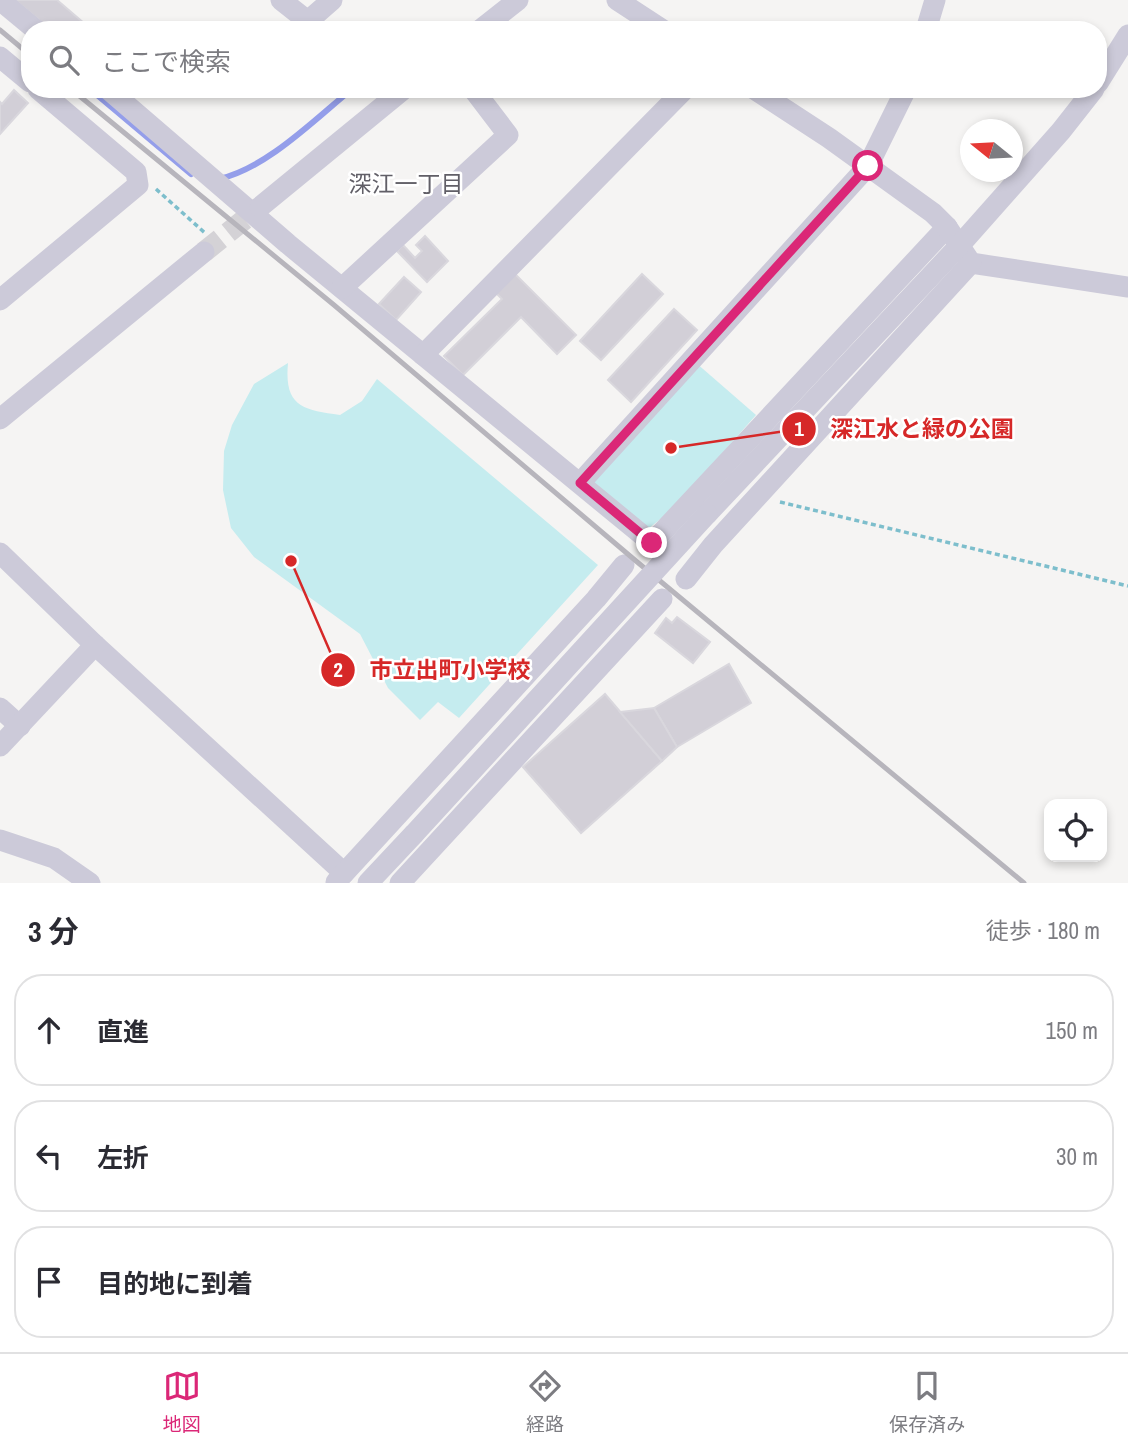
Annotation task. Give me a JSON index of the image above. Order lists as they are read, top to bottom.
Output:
{
  "districts": ["深江一丁目"],
  "places": ["深江水と緑の公園", "市立出町小学校"],
  "north": "left",
  "page": {
    "search": "ここで検索",
    "heading": ["3 分", "徒歩 · 180 m"],
    "list": [
      ["直進", "150 m"],
      ["左折", "30 m"],
      "目的地に到着"
    ],
    "nav": ["地図", "経路", "保存済み"]
  }
}
